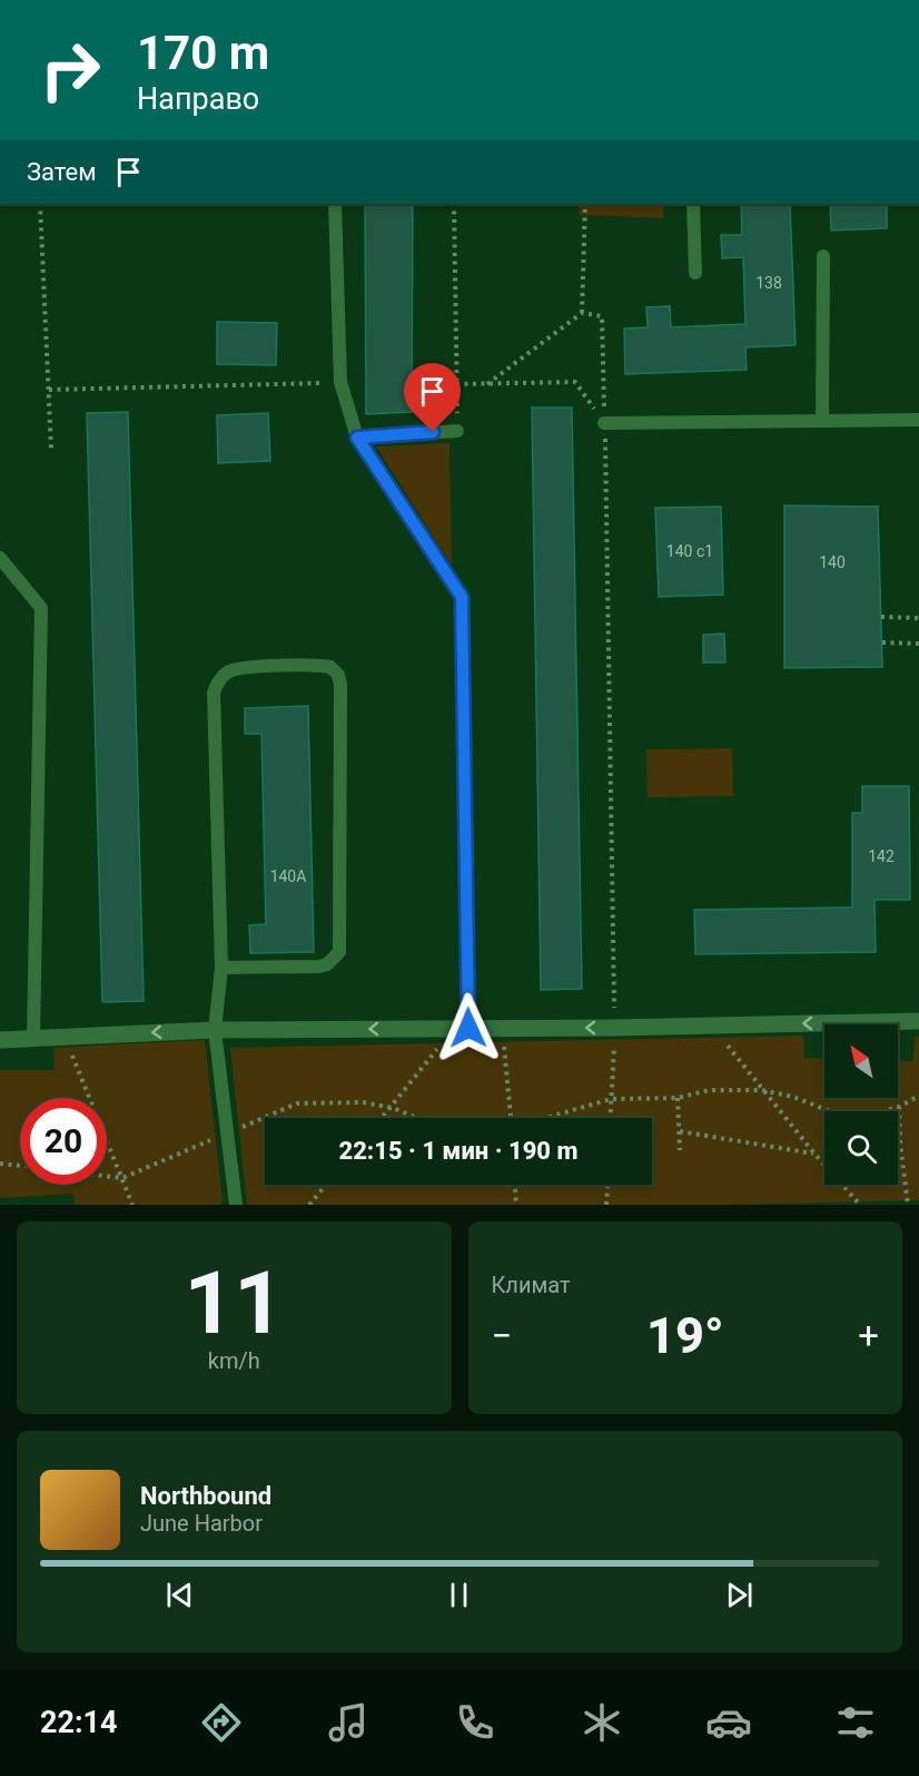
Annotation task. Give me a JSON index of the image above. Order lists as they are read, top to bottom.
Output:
{
  "house_numbers": [
    "138",
    "140 с1",
    "140",
    "142",
    "140А"
  ],
  "north": "top left",
  "page": {
    "turn": ["170 m", "Направо"],
    "then": "Затем",
    "limit": "20",
    "trip": "22:15 · 1 мин · 190 m",
    "tile": [
      ["11", "km/h"],
      "Климат"
    ],
    "heat": ["−", "19°", "+"],
    "song": ["Northbound", "June Harbor"],
    "tabs": "22:14"
  }
}
